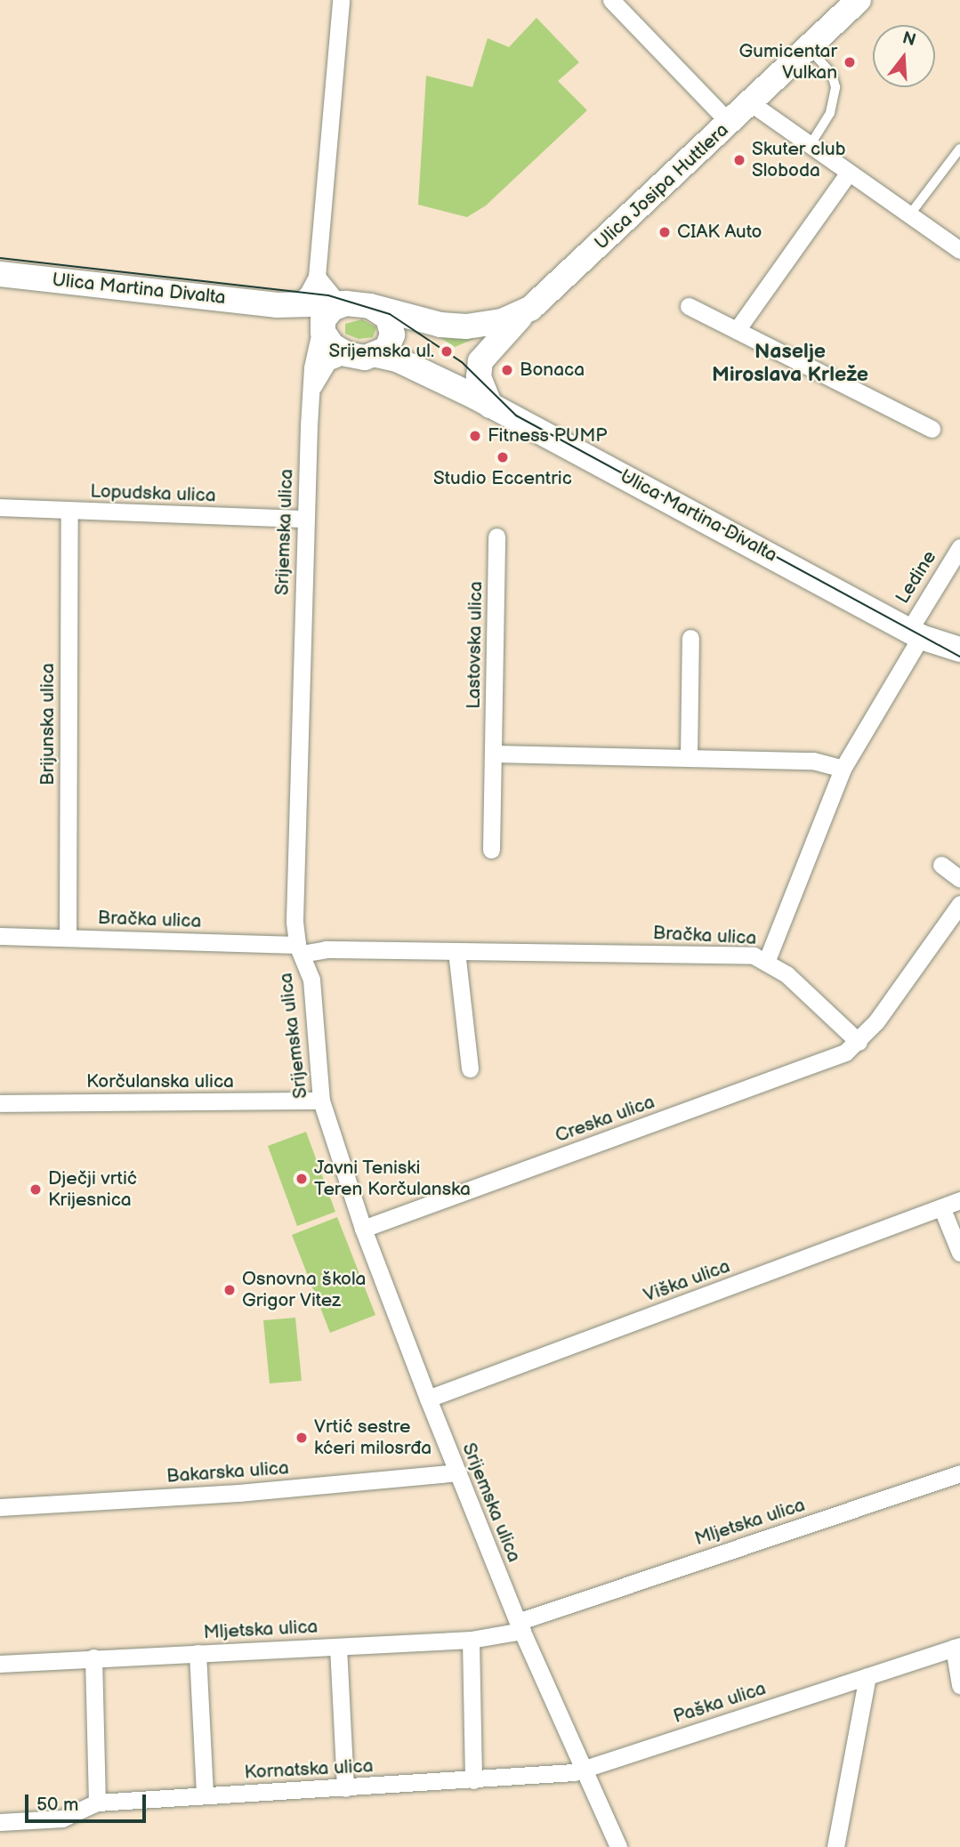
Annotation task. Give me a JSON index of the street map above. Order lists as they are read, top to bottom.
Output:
{
  "streets": {
    "street": [
      "Ulica Josipa Huttlera",
      "Ulica Martina Divalta",
      "Lopudska ulica",
      "Srijemska ulica",
      "Ledine",
      "Lastovska ulica",
      "Brijunska ulica",
      "Bračka ulica",
      "Korčulanska ulica",
      "Creska ulica",
      "Viška ulica",
      "Bakarska ulica",
      "Mljetska ulica",
      "Paška ulica",
      "Kornatska ulica"
    ]
  },
  "crossings": [
    ["Ulica Josipa Huttlera", "Ulica Martina Divalta"],
    ["Ulica Josipa Huttlera", "Srijemska ulica"],
    ["Ulica Martina Divalta", "Srijemska ulica"],
    ["Ulica Martina Divalta", "Ledine"],
    ["Lopudska ulica", "Srijemska ulica"],
    ["Lopudska ulica", "Brijunska ulica"],
    ["Srijemska ulica", "Bračka ulica"],
    ["Srijemska ulica", "Korčulanska ulica"],
    ["Srijemska ulica", "Creska ulica"],
    ["Srijemska ulica", "Viška ulica"],
    ["Srijemska ulica", "Bakarska ulica"],
    ["Srijemska ulica", "Mljetska ulica"],
    ["Srijemska ulica", "Paška ulica"],
    ["Srijemska ulica", "Kornatska ulica"],
    ["Brijunska ulica", "Bračka ulica"],
    ["Bračka ulica", "Creska ulica"],
    ["Paška ulica", "Kornatska ulica"]
  ],
  "districts": ["Naselje Miroslava Krleže"],
  "places": [
    "Gumicentar Vulkan",
    "Skuter club Sloboda",
    "CIAK Auto",
    "Srijemska ul.",
    "Bonaca",
    "Fitness PUMP",
    "Studio Eccentric",
    "Javni Teniski Teren Korčulanska",
    "Dječji vrtić Krijesnica",
    "Osnovna škola Grigor Vitez",
    "Vrtić sestre kćeri milosrđa"
  ],
  "scale_bar": "50 m",
  "north": "top"
}
